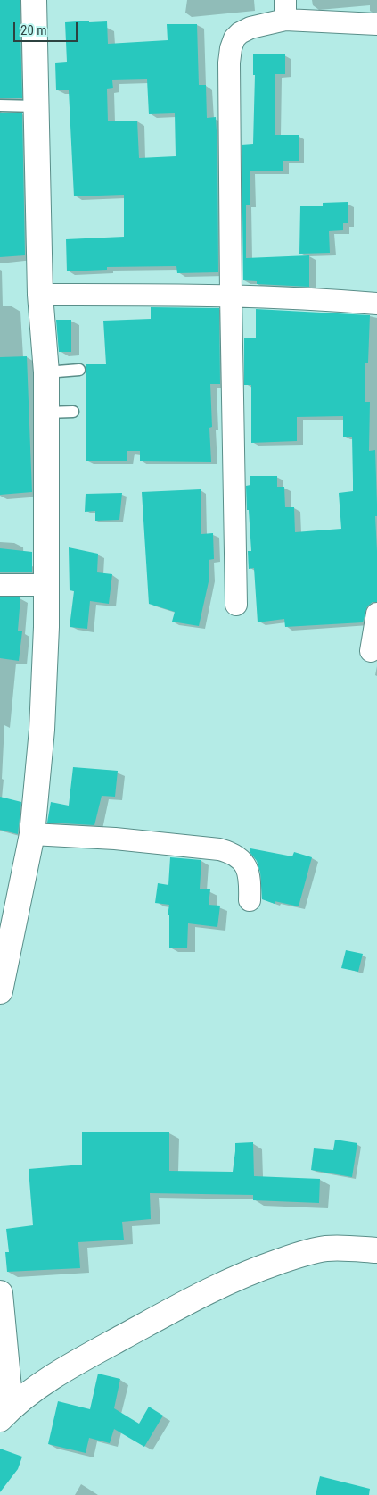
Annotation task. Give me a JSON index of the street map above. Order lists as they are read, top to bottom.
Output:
{
  "scale_bar": "20 m"
}
